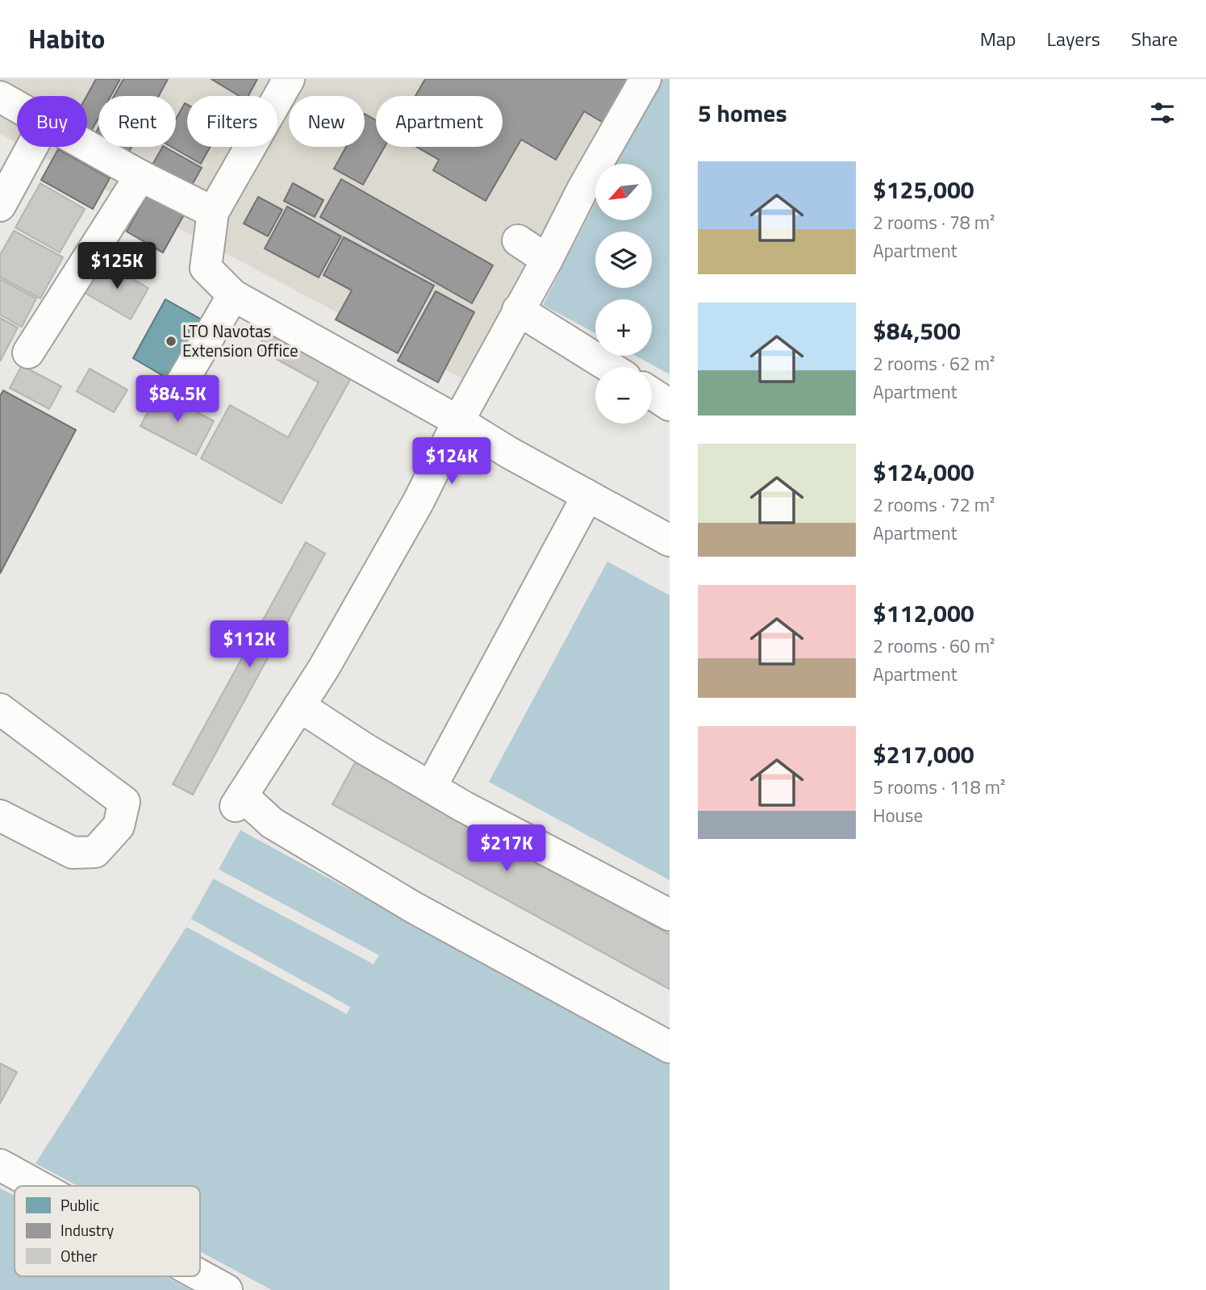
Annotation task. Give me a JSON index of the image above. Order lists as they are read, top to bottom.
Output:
{
  "places": ["LTO Navotas Extension Office"],
  "legend": ["Public", "Industry", "Other"],
  "north": "bottom left",
  "page": {
    "header": "Habito",
    "nav": ["Map", "Layers", "Share"],
    "heading": "5 homes",
    "chip": [
      "Buy",
      "Rent",
      "Filters",
      "New",
      "Apartment"
    ],
    "list": [
      {
        "name": "$125,000",
        "note": "2 rooms · 78 m² · Apartment"
      },
      {
        "name": "$84,500",
        "note": "2 rooms · 62 m² · Apartment"
      },
      {
        "name": "$124,000",
        "note": "2 rooms · 72 m² · Apartment"
      },
      {
        "name": "$112,000",
        "note": "2 rooms · 60 m² · Apartment"
      },
      {
        "name": "$217,000",
        "note": "5 rooms · 118 m² · House"
      }
    ],
    "map_buttons": ["+", "−"],
    "price": [
      "$125K",
      "$84.5K",
      "$124K",
      "$112K",
      "$217K"
    ]
  }
}
